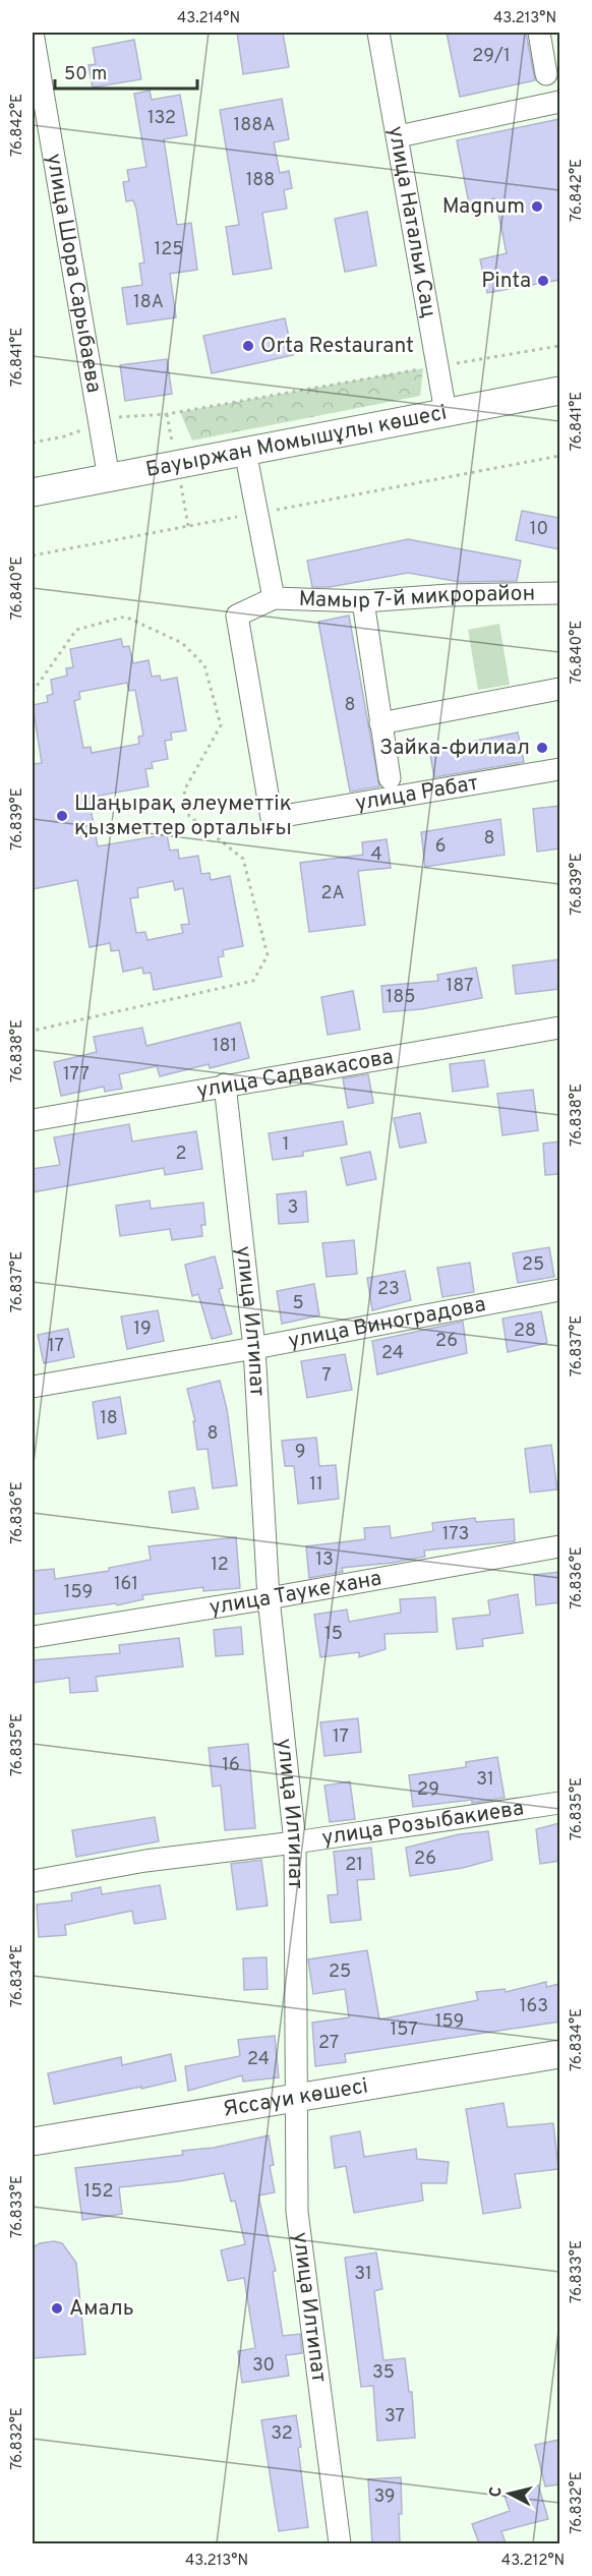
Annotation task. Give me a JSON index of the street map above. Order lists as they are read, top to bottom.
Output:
{
  "streets": {
    "main road": ["Бауыржан Момышұлы көшесі", "Яссауи көшесі"],
    "street": [
      "улица Натальи Сац",
      "улица Шора Сарыбаева",
      "Мамыр 7-й микрорайон",
      "улица Рабат",
      "улица Садвакасова",
      "улица Илтипат",
      "улица Виноградова",
      "улица Тауке хана",
      "улица Розыбакиева"
    ]
  },
  "crossings": [
    ["улица Натальи Сац", "Бауыржан Момышұлы көшесі"],
    ["улица Шора Сарыбаева", "Бауыржан Момышұлы көшесі"],
    ["Мамыр 7-й микрорайон", "улица Рабат"],
    ["улица Садвакасова", "улица Илтипат"],
    ["улица Илтипат", "улица Виноградова"],
    ["улица Илтипат", "улица Тауке хана"],
    ["улица Илтипат", "улица Розыбакиева"],
    ["улица Илтипат", "Яссауи көшесі"]
  ],
  "places": [
    "Magnum",
    "Pinta",
    "Orta Restaurant",
    "Зайка-филиал",
    "Шаңырақ әлеуметтік қызметтер орталығы",
    "Амаль"
  ],
  "house_numbers": [
    "29/1",
    "132",
    "188А",
    "188",
    "125",
    "18А",
    "10",
    "8",
    "8",
    "6",
    "4",
    "2А",
    "187",
    "185",
    "181",
    "177",
    "1",
    "2",
    "3",
    "25",
    "23",
    "5",
    "19",
    "28",
    "26",
    "17",
    "24",
    "7",
    "18",
    "8",
    "9",
    "11",
    "173",
    "13",
    "12",
    "161",
    "159",
    "15",
    "17",
    "16",
    "31",
    "29",
    "26",
    "21",
    "25",
    "163",
    "159",
    "157",
    "27",
    "24",
    "152",
    "31",
    "30",
    "35",
    "37",
    "32",
    "39"
  ],
  "scale_bar": "50 m",
  "north": "left",
  "coordinates": [
    "43.214°N",
    "43.213°N",
    "76.842°E",
    "76.841°E",
    "76.840°E",
    "76.839°E",
    "76.838°E",
    "76.837°E",
    "76.836°E",
    "76.835°E",
    "76.834°E",
    "76.833°E",
    "76.832°E",
    "43.212°N"
  ]
}
